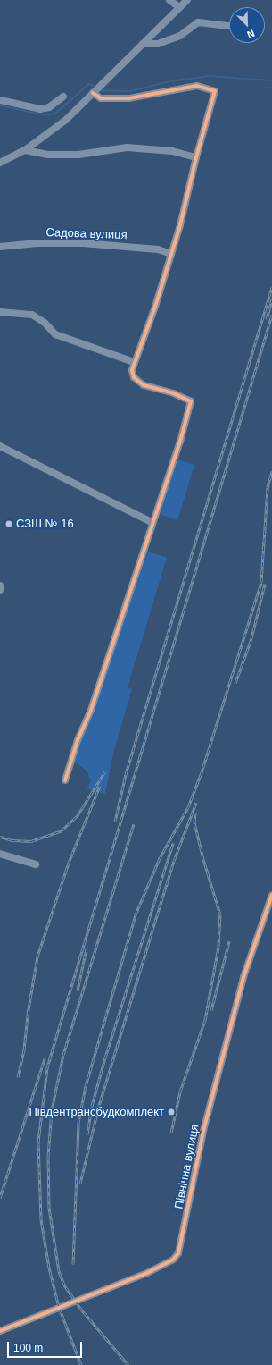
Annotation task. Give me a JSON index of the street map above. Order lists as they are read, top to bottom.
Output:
{
  "streets": {
    "street": ["Садова вулиця", "Північна вулиця"]
  },
  "places": ["СЗШ № 16", "Південтрансбудкомплект"],
  "scale_bar": "100 m",
  "north": "bottom right"
}
